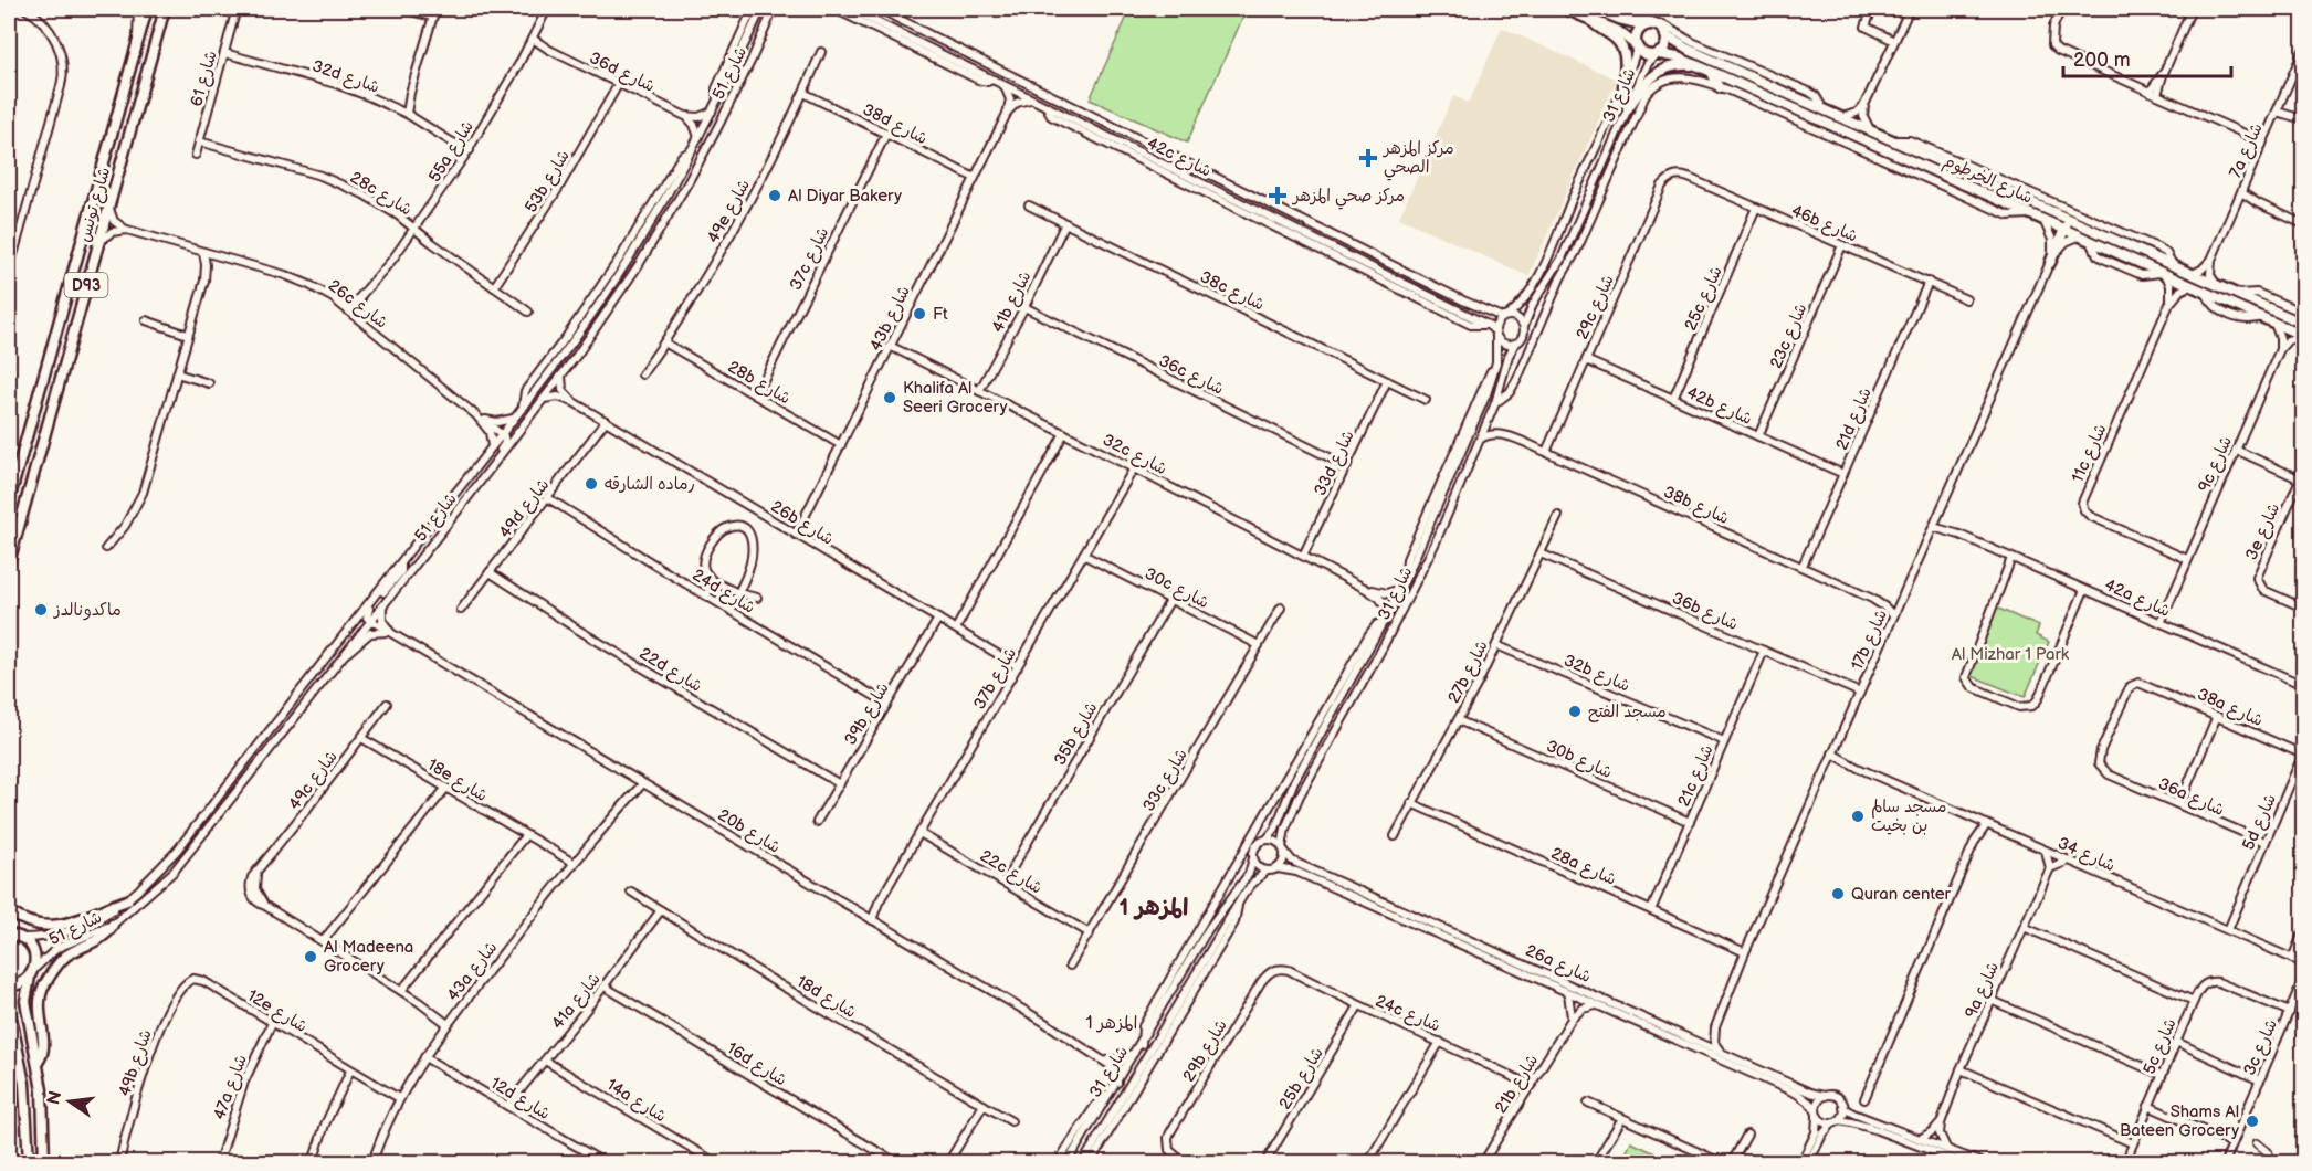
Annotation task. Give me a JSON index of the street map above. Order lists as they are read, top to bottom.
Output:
{
  "streets": {
    "main road": ["شارع الخرطوم", "شارع تونس", "D93"],
    "street": [
      "36d شارع",
      "شارع 51",
      "32d شارع",
      "شارع 61",
      "شارع 31",
      "38d شارع",
      "7a شارع",
      "55a شارع",
      "42c شارع",
      "53b شارع",
      "28c شارع",
      "49e شارع",
      "46b شارع",
      "37c شارع",
      "38c شارع",
      "25c شارع",
      "41b شارع",
      "26c شارع",
      "29c شارع",
      "43b شارع",
      "23c شارع",
      "36c شارع",
      "28b شارع",
      "42b شارع",
      "21d شارع",
      "11c شارع",
      "32c شارع",
      "33d شارع",
      "9c شارع",
      "38b شارع",
      "49d شارع",
      "26b شارع",
      "3e شارع",
      "30c شارع",
      "24d شارع",
      "42a شارع",
      "36b شارع",
      "17b شارع",
      "22d شارع",
      "27b شارع",
      "32b شارع",
      "37b شارع",
      "38a شارع",
      "39b شارع",
      "35b شارع",
      "30b شارع",
      "21c شارع",
      "49c شارع",
      "18e شارع",
      "33c شارع",
      "36a شارع",
      "5d شارع",
      "20b شارع",
      "شارع 34",
      "28a شارع",
      "22c شارع",
      "26a شارع",
      "43a شارع",
      "9a شارع",
      "18d شارع",
      "41a شارع",
      "12e شارع",
      "24c شارع",
      "5c شارع",
      "3c شارع",
      "29b شارع",
      "49b شارع",
      "16d شارع",
      "25b شارع",
      "21b شارع",
      "47a شارع",
      "12d شارع",
      "14a شارع"
    ]
  },
  "crossings": [
    ["36d شارع", "55a شارع"],
    ["36d شارع", "53b شارع"],
    ["شارع 51", "26c شارع"],
    ["شارع 51", "26b شارع"],
    ["شارع 51", "20b شارع"],
    ["32d شارع", "شارع 61"],
    ["32d شارع", "55a شارع"],
    ["شارع 61", "28c شارع"],
    ["شارع 31", "42c شارع"],
    ["شارع 31", "شارع الخرطوم"],
    ["شارع 31", "32c شارع"],
    ["شارع 31", "38b شارع"],
    ["شارع 31", "20b شارع"],
    ["شارع 31", "26a شارع"],
    ["38d شارع", "49e شارع"],
    ["38d شارع", "37c شارع"],
    ["38d شارع", "43b شارع"],
    ["7a شارع", "شارع الخرطوم"],
    ["55a شارع", "28c شارع"],
    ["55a شارع", "26c شارع"],
    ["شارع الخرطوم", "11c شارع"],
    ["شارع الخرطوم", "17b شارع"],
    ["53b شارع", "28c شارع"],
    ["49e شارع", "28b شارع"],
    ["46b شارع", "25c شارع"],
    ["46b شارع", "29c شارع"],
    ["46b شارع", "23c شارع"],
    ["46b شارع", "21d شارع"],
    ["37c شارع", "28b شارع"],
    ["38c شارع", "41b شارع"],
    ["38c شارع", "33d شارع"],
    ["25c شارع", "42b شارع"],
    ["41b شارع", "36c شارع"],
    ["41b شارع", "32c شارع"],
    ["29c شارع", "42b شارع"],
    ["29c شارع", "38b شارع"],
    ["43b شارع", "28b شارع"],
    ["43b شارع", "32c شارع"],
    ["43b شارع", "26b شارع"],
    ["23c شارع", "42b شارع"],
    ["36c شارع", "33d شارع"],
    ["42b شارع", "21d شارع"],
    ["21d شارع", "38b شارع"],
    ["11c شارع", "9c شارع"],
    ["32c شارع", "33d شارع"],
    ["32c شارع", "37b شارع"],
    ["9c شارع", "42a شارع"],
    ["38b شارع", "17b شارع"],
    ["49d شارع", "26b شارع"],
    ["49d شارع", "24d شارع"],
    ["49d شارع", "22d شارع"],
    ["26b شارع", "37b شارع"],
    ["26b شارع", "39b شارع"],
    ["30c شارع", "37b شارع"],
    ["30c شارع", "35b شارع"],
    ["30c شارع", "33c شارع"],
    ["24d شارع", "39b شارع"],
    ["42a شارع", "17b شارع"],
    ["36b شارع", "17b شارع"],
    ["36b شارع", "27b شارع"],
    ["36b شارع", "21c شارع"],
    ["17b شارع", "شارع 34"],
    ["17b شارع", "28a شارع"],
    ["22d شارع", "39b شارع"],
    ["27b شارع", "32b شارع"],
    ["27b شارع", "30b شارع"],
    ["27b شارع", "28a شارع"],
    ["32b شارع", "21c شارع"],
    ["37b شارع", "20b شارع"],
    ["37b شارع", "22c شارع"],
    ["38a شارع", "36a شارع"],
    ["38a شارع", "5d شارع"],
    ["35b شارع", "22c شارع"],
    ["30b شارع", "21c شارع"],
    ["21c شارع", "28a شارع"],
    ["49c شارع", "18e شارع"],
    ["18e شارع", "43a شارع"],
    ["33c شارع", "22c شارع"],
    ["36a شارع", "5d شارع"],
    ["5d شارع", "شارع 34"],
    ["20b شارع", "43a شارع"],
    ["43a شارع", "12e شارع"],
    ["43a شارع", "12d شارع"],
    ["18d شارع", "41a شارع"],
    ["41a شارع", "16d شارع"],
    ["41a شارع", "12d شارع"],
    ["41a شارع", "14a شارع"],
    ["12e شارع", "49b شارع"],
    ["12e شارع", "47a شارع"],
    ["24c شارع", "29b شارع"],
    ["24c شارع", "25b شارع"],
    ["24c شارع", "21b شارع"],
    ["5c شارع", "3c شارع"]
  ],
  "districts": ["المزهر 1", "المزهر 1"],
  "parks": ["Al Mizhar 1 Park"],
  "places": {
    "health": ["مركز المزهر الصحي", "مركز صحي المزهر"],
    "other": [
      "Al Diyar Bakery",
      "Ft",
      "Khalifa Al Seeri Grocery",
      "رماده الشارقه",
      "ماكدونالدز",
      "مسجد الفتح",
      "مسجد سالم بن بخيت",
      "Quran center",
      "Al Madeena Grocery",
      "Shams Al Bateen Grocery"
    ]
  },
  "scale_bar": "200 m",
  "north": "left"
}
